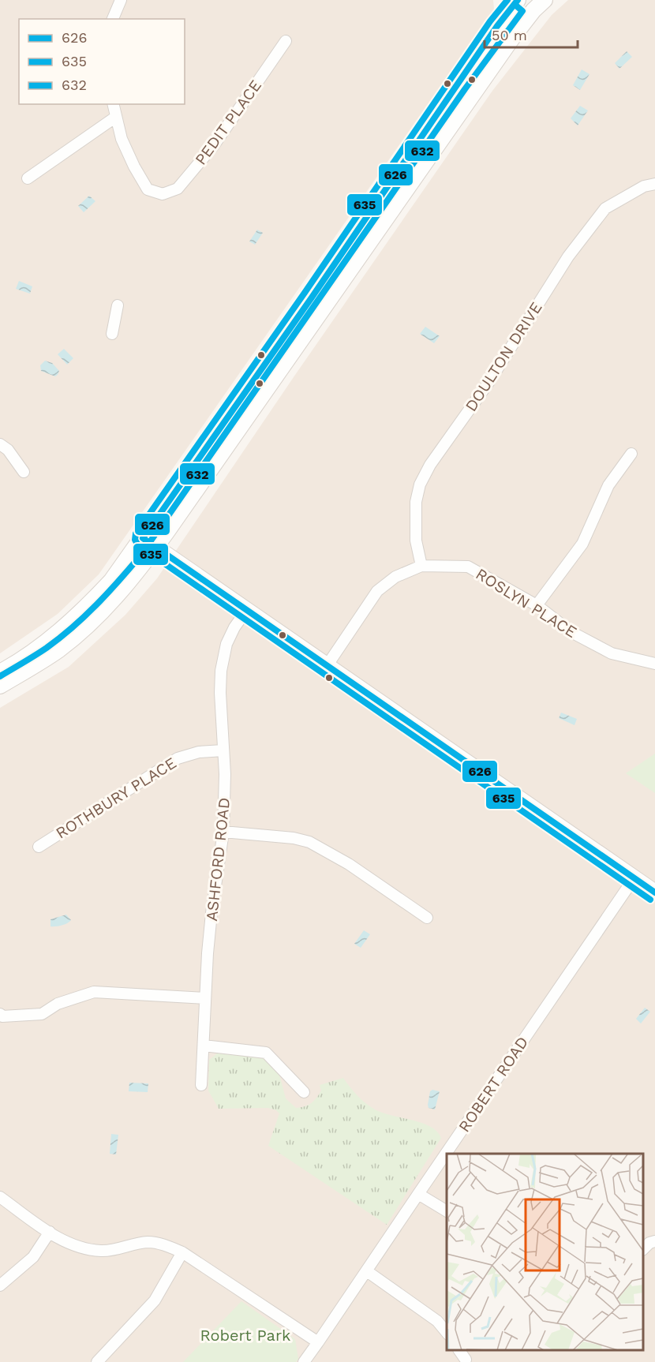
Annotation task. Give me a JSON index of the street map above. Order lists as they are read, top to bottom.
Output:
{
  "streets": {
    "street": [
      "PEDIT PLACE",
      "DOULTON DRIVE",
      "ROSLYN PLACE",
      "ROTHBURY PLACE",
      "ASHFORD ROAD",
      "ROBERT ROAD"
    ]
  },
  "crossings": [
    ["DOULTON DRIVE", "ROSLYN PLACE"],
    ["ROTHBURY PLACE", "ASHFORD ROAD"]
  ],
  "parks": ["Robert Park"],
  "lines": ["transit line 626", "transit line 635", "transit line 632"],
  "legend": ["626", "635", "632"],
  "scale_bar": "50 m"
}
